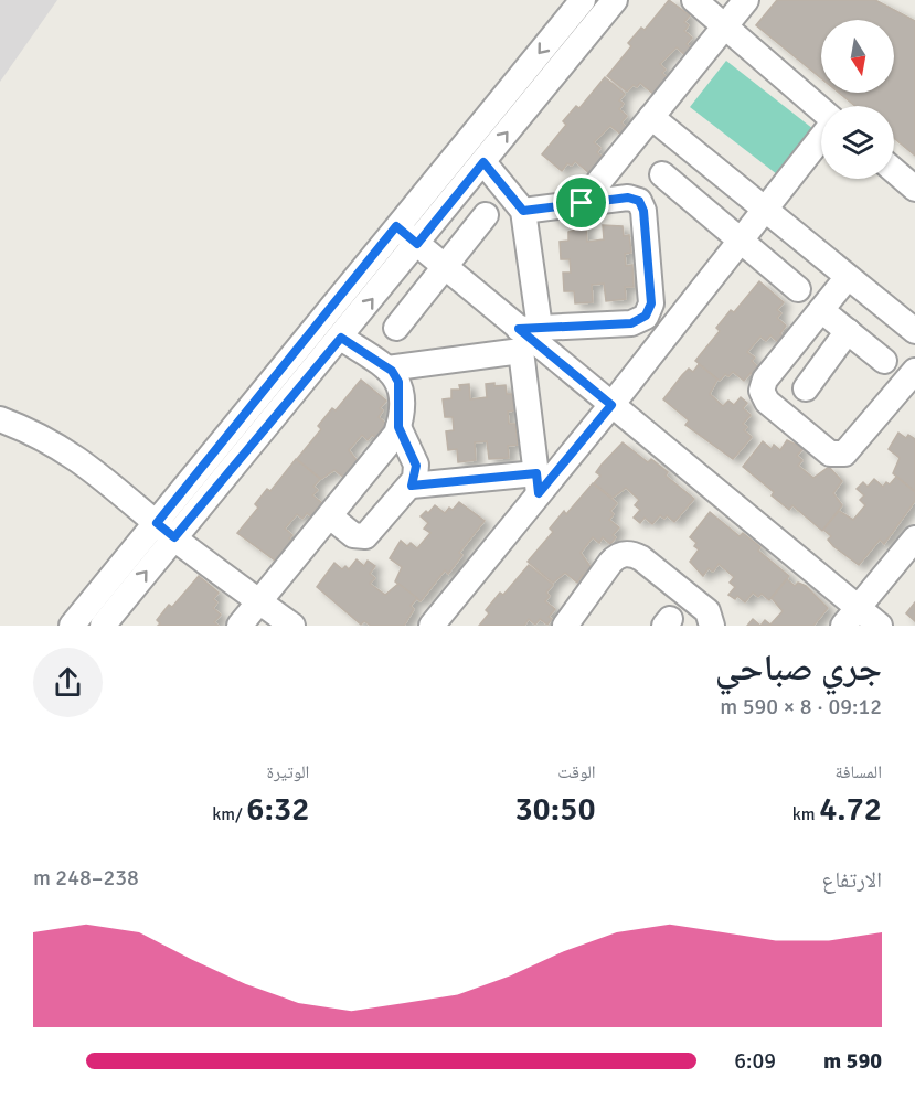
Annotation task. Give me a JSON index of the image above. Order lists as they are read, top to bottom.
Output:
{
  "north": "bottom",
  "page": {
    "heading": ["جري صباحي", "09:12 · 8 × 590 m"],
    "stats": [
      ["المسافة", "4.72 km"],
      ["الوقت", "30:50"],
      ["الوتيرة", "6:32 /km"]
    ],
    "chart": ["الارتفاع", "238–248 m"],
    "list": [
      {
        "name": "590 m",
        "note": "6:09"
      }
    ]
  }
}
